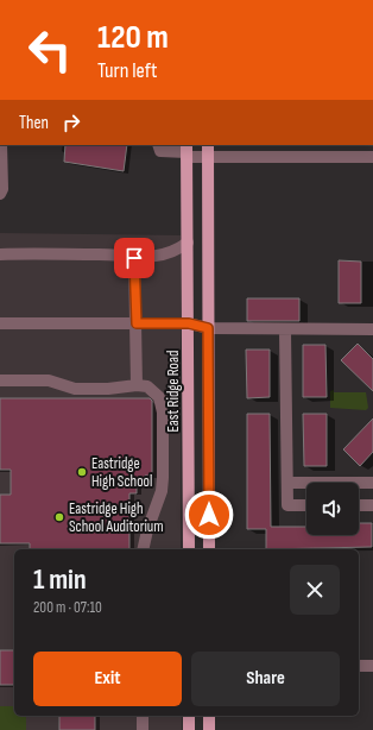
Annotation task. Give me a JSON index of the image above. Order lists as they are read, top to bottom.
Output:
{
  "streets": {
    "main road": ["East Ridge Road"]
  },
  "places": ["Eastridge High School", "Eastridge High School Auditorium"],
  "page": {
    "turn": ["120 m", "Turn left"],
    "then": "Then",
    "heading": ["1 min", "200 m · 07:10"],
    "buttons": ["Exit", "Share"]
  }
}
